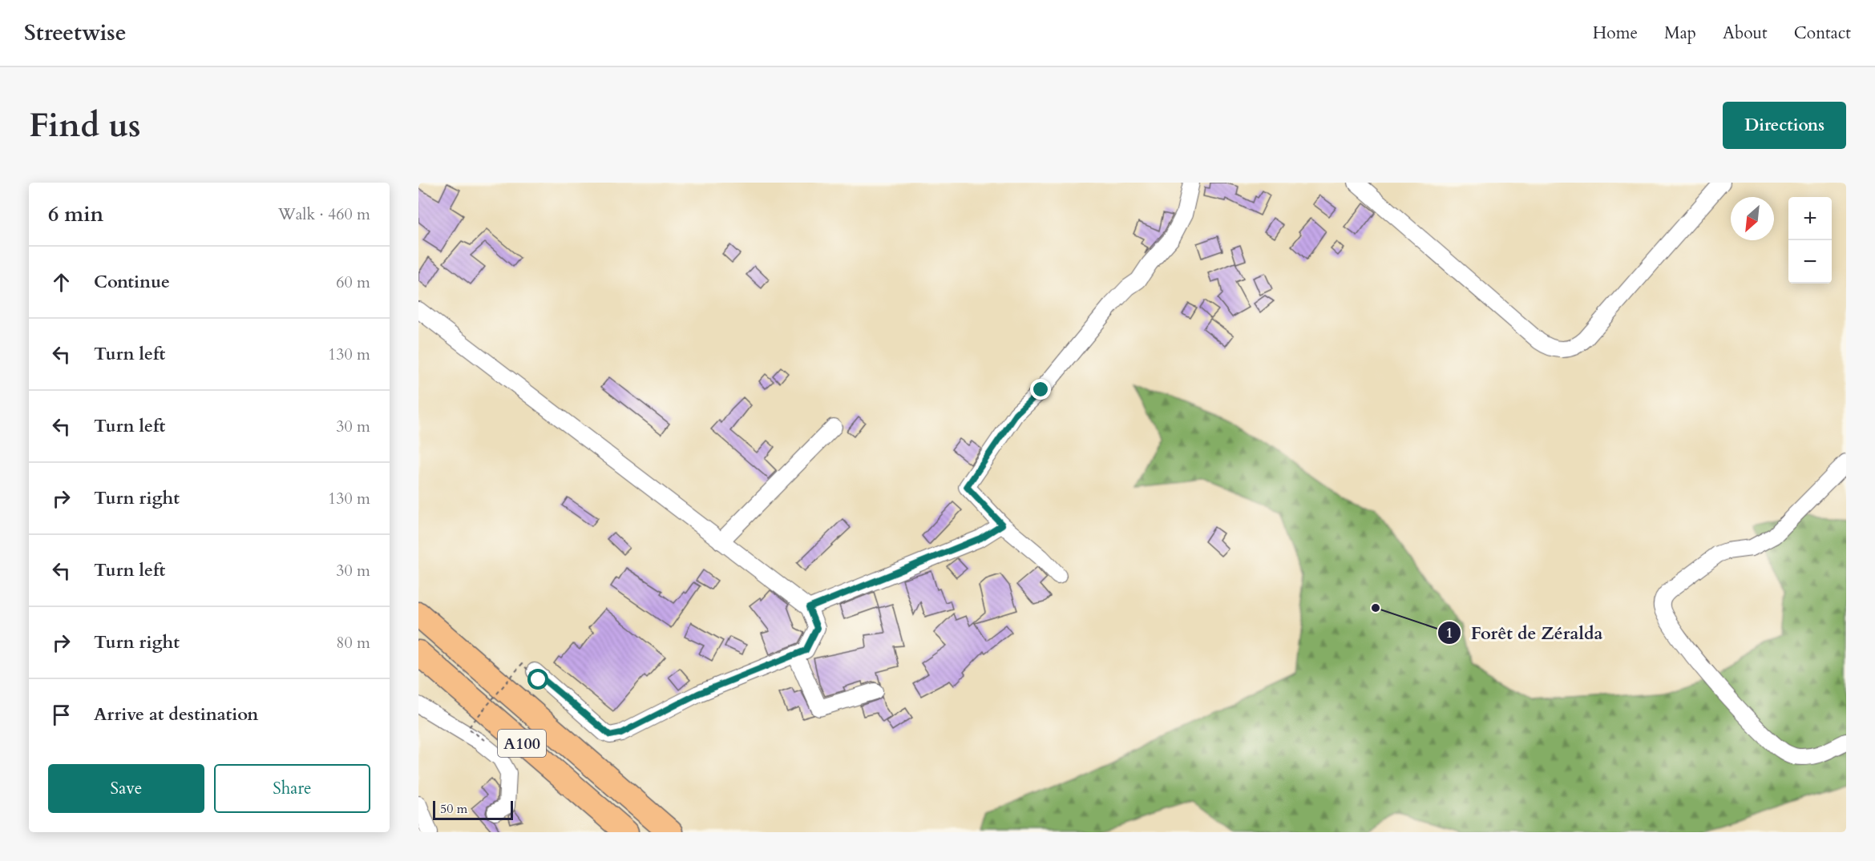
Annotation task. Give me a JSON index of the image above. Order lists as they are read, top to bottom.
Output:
{
  "streets": {
    "highway": ["A100"]
  },
  "places": ["Forêt de Zéralda"],
  "scale_bar": "50 m",
  "north": "bottom left",
  "page": {
    "header": "Streetwise",
    "nav": [
      "Home",
      "Map",
      "About",
      "Contact"
    ],
    "buttons": [
      "Directions",
      ["Save", "Share"]
    ],
    "title": "Find us",
    "heading": ["6 min", "Walk · 460 m"],
    "map_buttons": ["+", "−"],
    "list": [
      ["Continue", "60 m"],
      ["Turn left", "130 m"],
      ["Turn left", "30 m"],
      ["Turn right", "130 m"],
      ["Turn left", "30 m"],
      ["Turn right", "80 m"],
      "Arrive at destination"
    ],
    "scale": "50 m"
  }
}
